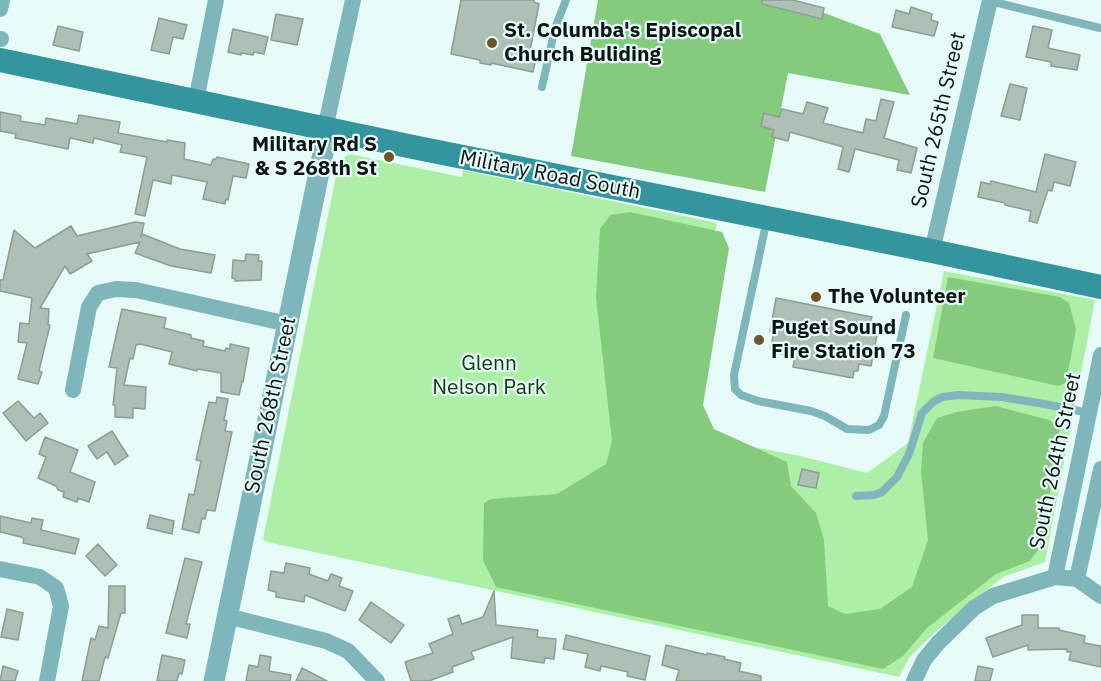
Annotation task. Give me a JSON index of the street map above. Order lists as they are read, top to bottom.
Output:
{
  "streets": {
    "main road": ["Military Road South"],
    "street": ["South 265th Street", "South 268th Street", "South 264th Street"]
  },
  "crossings": [
    ["South 265th Street", "Military Road South"],
    ["Military Road South", "South 268th Street"]
  ],
  "parks": ["Glenn Nelson Park"],
  "places": [
    "St. Columba's Episcopal Church Buliding",
    "Military Rd S & S 268th St",
    "The Volunteer",
    "Puget Sound Fire Station 73"
  ]
}
